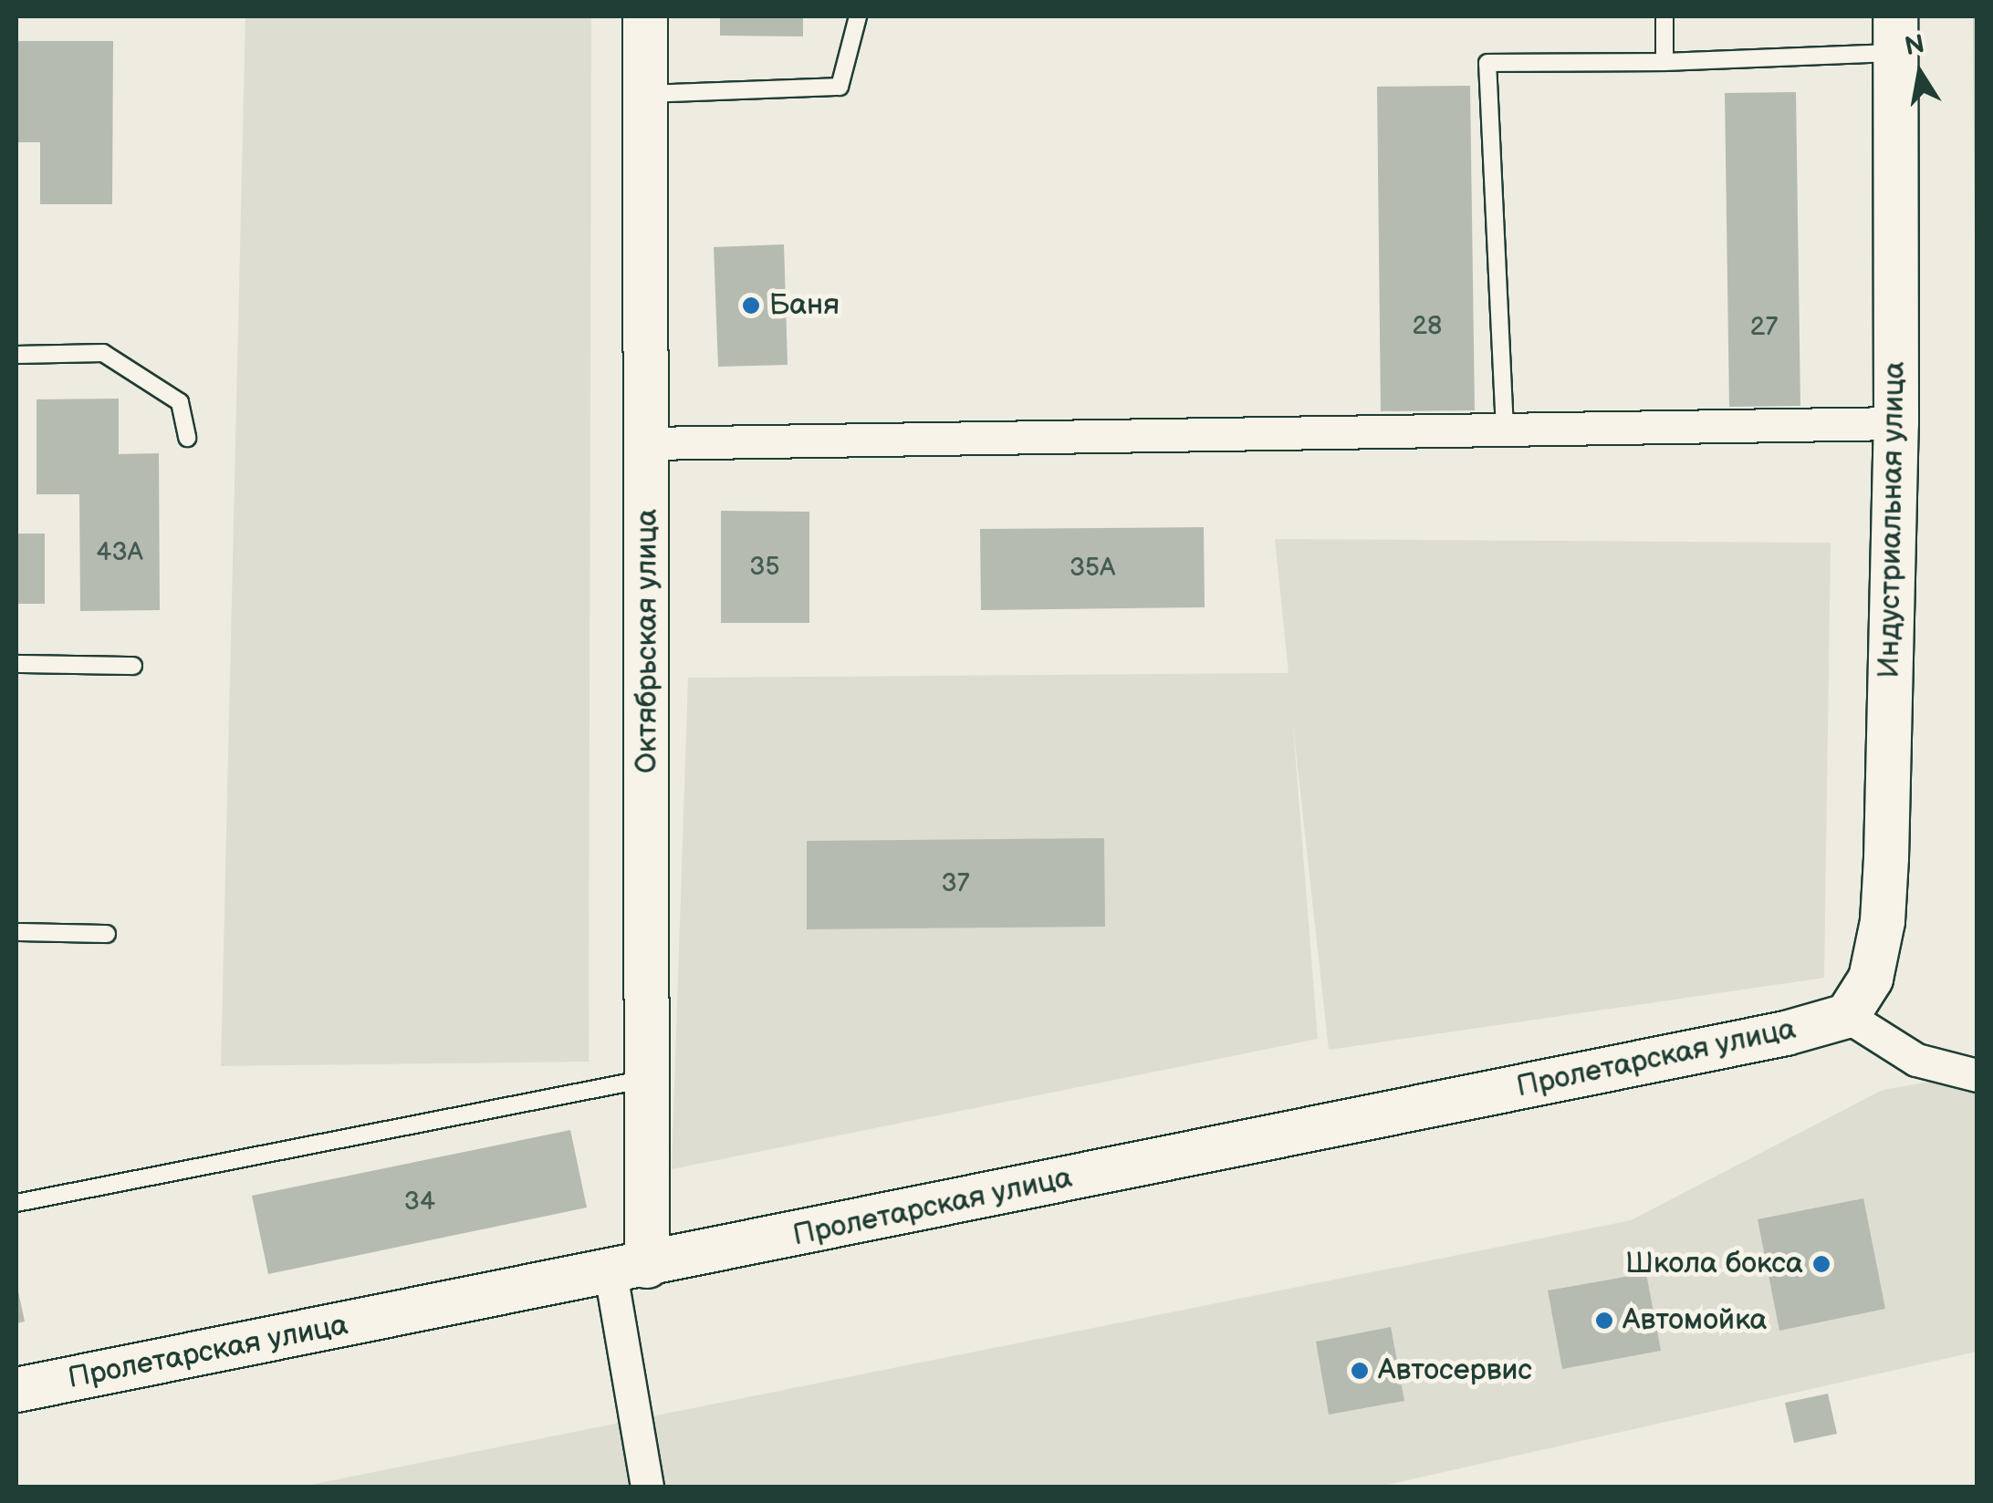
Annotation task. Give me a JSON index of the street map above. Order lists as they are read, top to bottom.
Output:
{
  "streets": {
    "main road": ["Индустриальная улица", "Октябрьская улица", "Пролетарская улица"]
  },
  "crossings": [
    ["Индустриальная улица", "Пролетарская улица"],
    ["Октябрьская улица", "Пролетарская улица"]
  ],
  "places": [
    "Баня",
    "Школа бокса",
    "Автомойка",
    "Автосервис"
  ],
  "house_numbers": [
    "28",
    "27",
    "43А",
    "35",
    "35А",
    "37",
    "34"
  ],
  "north": "top"
}
